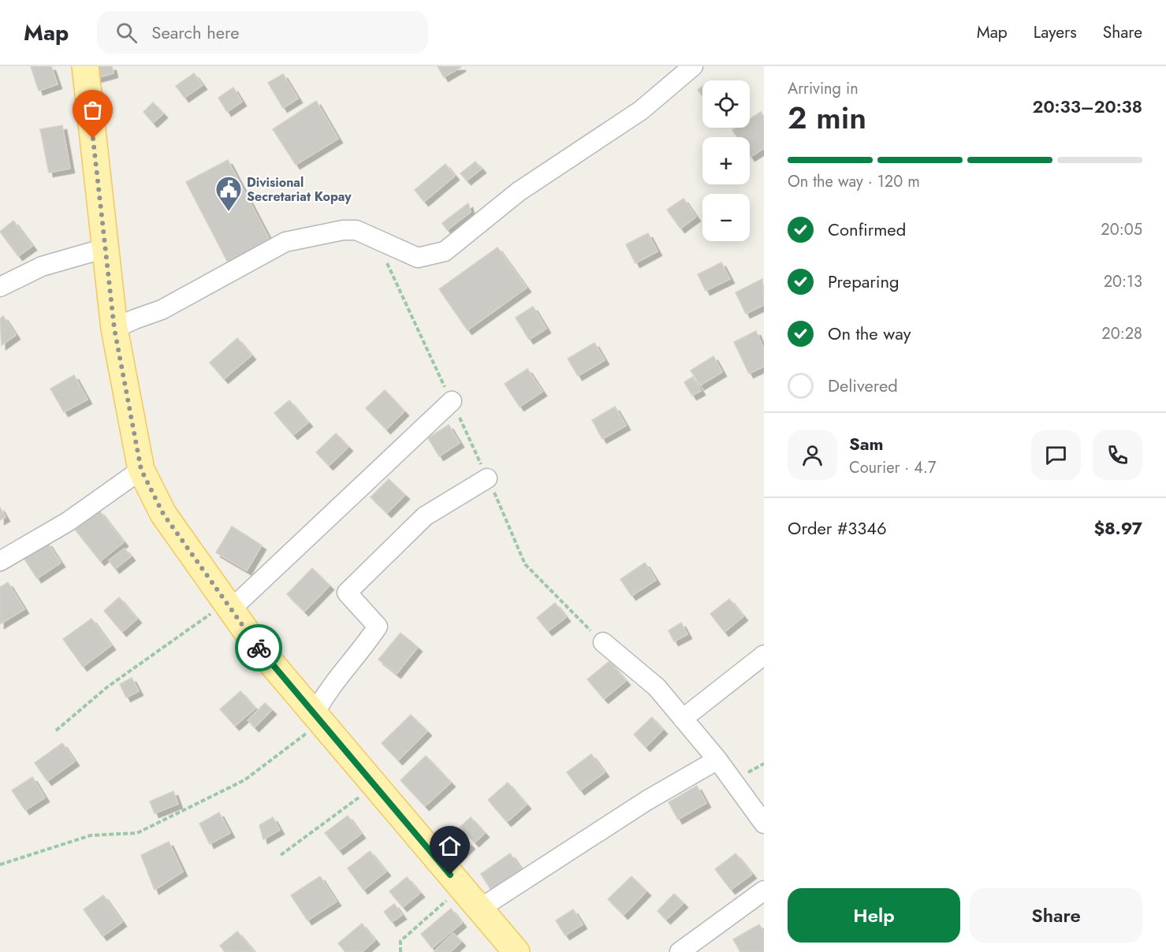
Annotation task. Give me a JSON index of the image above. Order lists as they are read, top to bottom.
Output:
{
  "places": {
    "public building": ["Divisional Secretariat Kopay"]
  },
  "page": {
    "header": "Map",
    "search": "Search here",
    "nav": ["Map", "Layers", "Share"],
    "heading": ["2 min", "Arriving in", "20:33–20:38"],
    "panel": [
      "Sam",
      "Courier · 4.7",
      "Order #3346",
      "$8.97"
    ],
    "map_buttons": ["+", "−"],
    "bar": "On the way · 120 m",
    "list": [
      ["Confirmed", "20:05"],
      ["Preparing", "20:13"],
      ["On the way", "20:28"],
      "Delivered"
    ],
    "buttons": ["Help", "Share"]
  }
}
